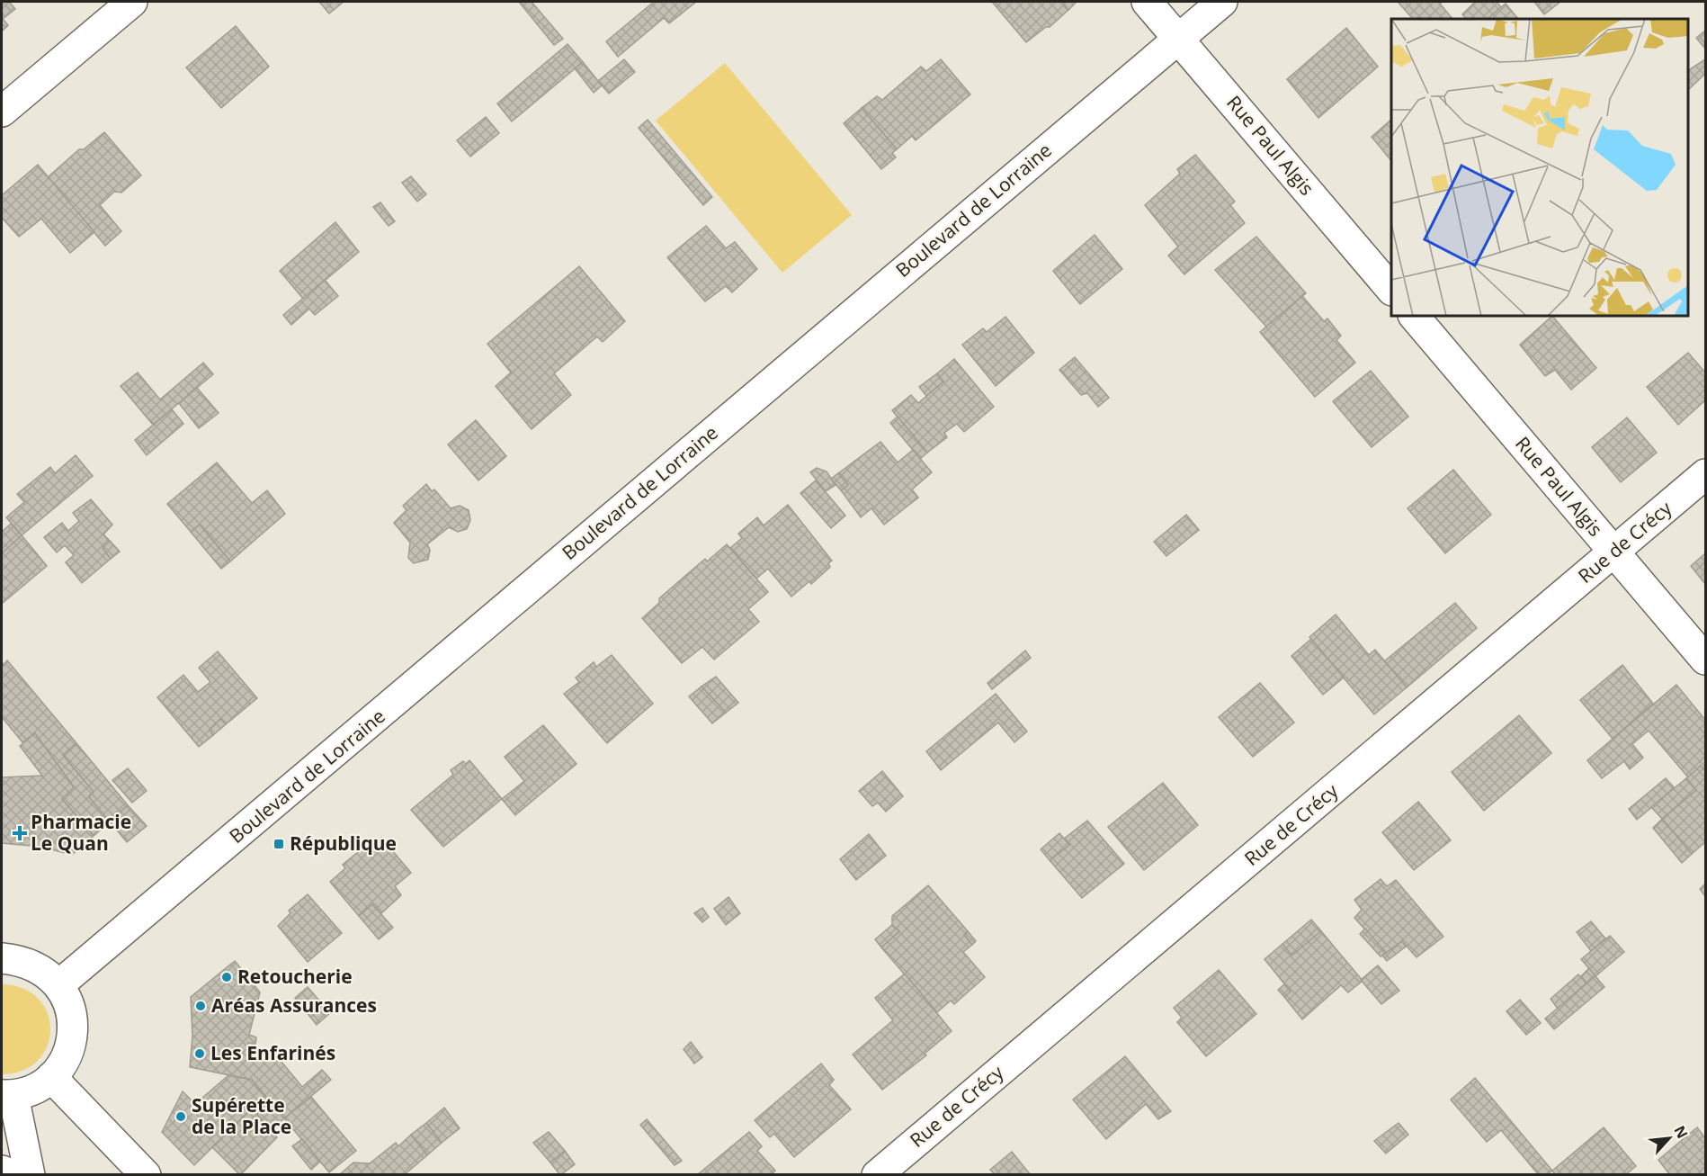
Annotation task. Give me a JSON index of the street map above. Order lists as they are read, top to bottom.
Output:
{
  "streets": {
    "street": ["Rue Paul Algis", "Boulevard de Lorraine", "Rue de Crécy"]
  },
  "crossings": [
    ["Rue Paul Algis", "Boulevard de Lorraine"],
    ["Rue Paul Algis", "Rue de Crécy"]
  ],
  "places": {
    "health": ["Pharmacie Le Quan"],
    "transit": ["République"],
    "other": [
      "Retoucherie",
      "Aréas Assurances",
      "Les Enfarinés",
      "Supérette de la Place"
    ]
  },
  "north": "top right"
}
